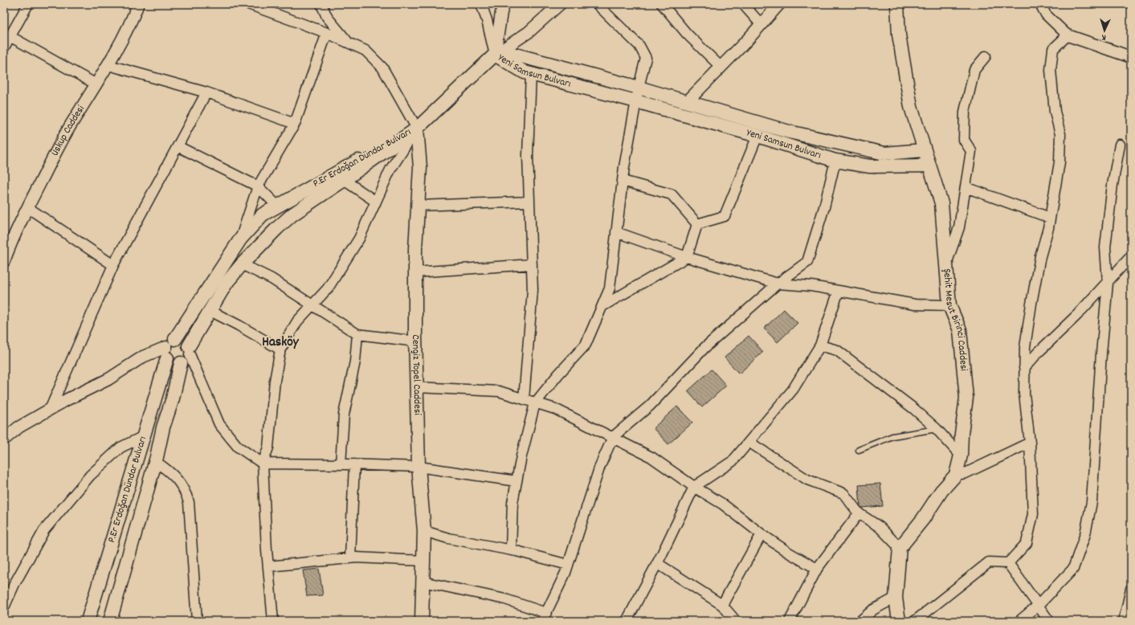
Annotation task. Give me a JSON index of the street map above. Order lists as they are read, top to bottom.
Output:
{
  "streets": {
    "main road": [
      "Yeni Samsun Bulvarı",
      "P.Er Erdoğan Dündar Bulvarı",
      "Şehit Mesut Birinci Caddesi",
      "Cengiz Topel Caddesi"
    ],
    "street": ["Üsküp Caddesi"]
  },
  "crossings": [
    ["Yeni Samsun Bulvarı", "Şehit Mesut Birinci Caddesi"],
    ["P.Er Erdoğan Dündar Bulvarı", "Cengiz Topel Caddesi"]
  ],
  "districts": ["Hasköy"],
  "north": "bottom"
}
